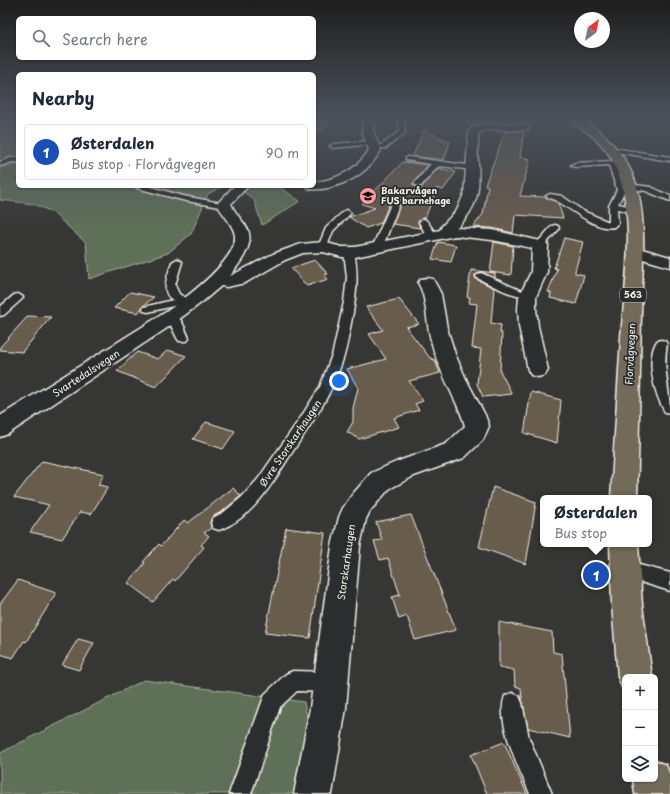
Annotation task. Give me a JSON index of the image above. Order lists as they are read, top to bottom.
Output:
{
  "streets": {
    "main road": ["563", "Florvågvegen"],
    "street": ["Svartedalsvegen", "Storskarhaugen"],
    "lane": ["Øvre Storskarhaugen"]
  },
  "places": {
    "school or university": ["Bakarvågen FUS barnehage"]
  },
  "north": "top right",
  "page": {
    "search": "Search here",
    "heading": "Nearby",
    "list": [
      {
        "mark": "1",
        "name": "Østerdalen",
        "note": "Bus stop · Florvågvegen",
        "value": "90 m"
      }
    ],
    "popup": ["Østerdalen", "Bus stop"],
    "pins": "1",
    "map_buttons": ["+", "−"]
  }
}
